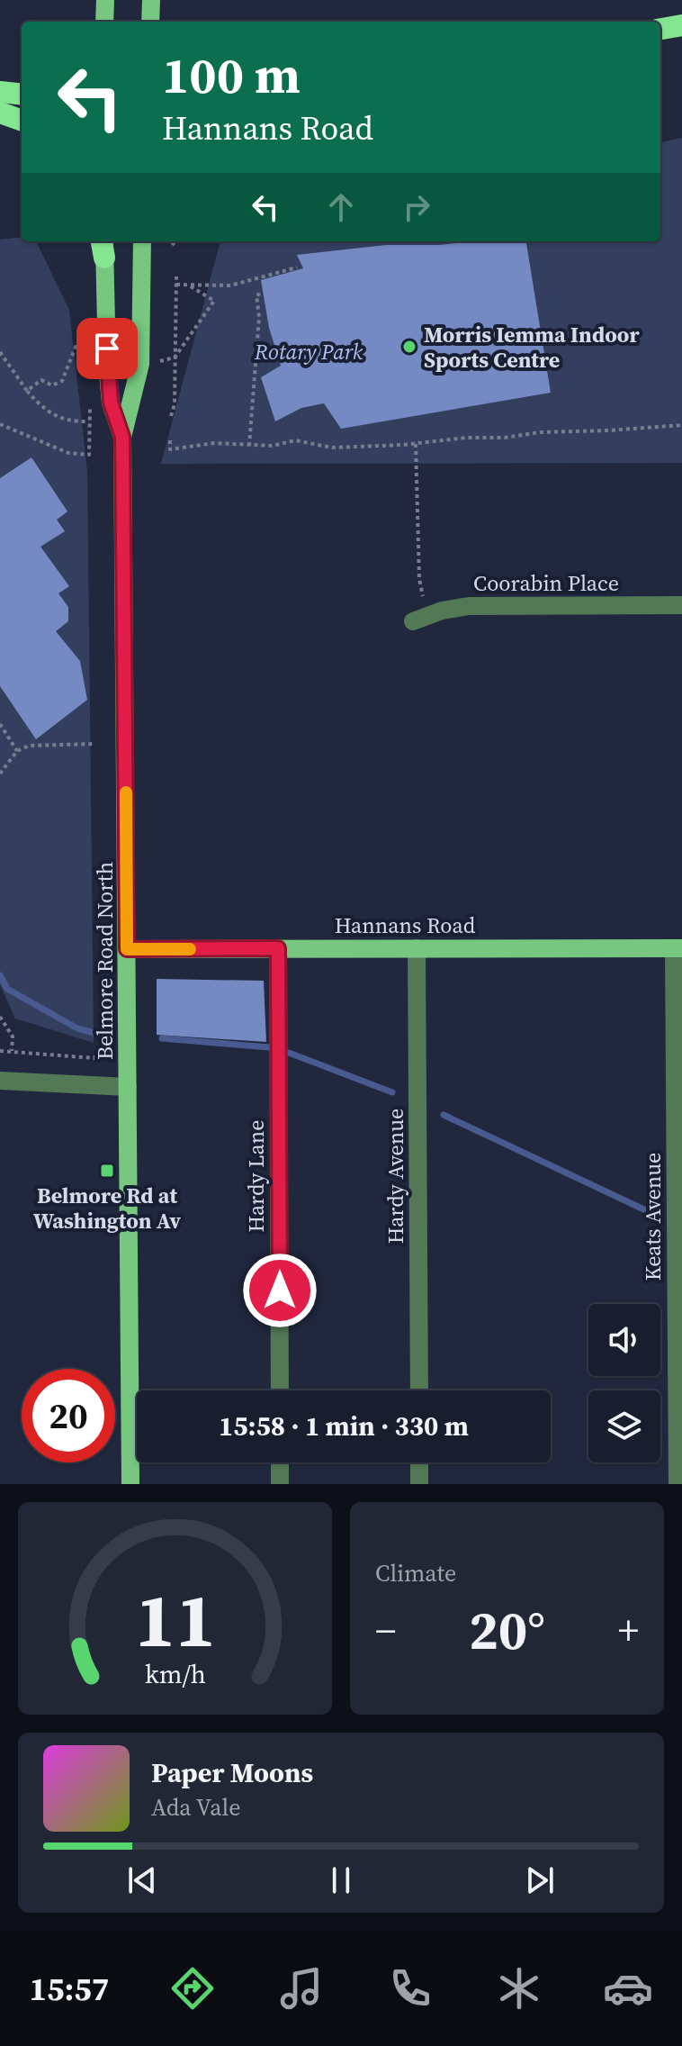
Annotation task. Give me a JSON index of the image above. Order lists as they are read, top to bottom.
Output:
{
  "streets": {
    "main road": ["Hannans Road", "Belmore Road North"],
    "street": [
      "Coorabin Place",
      "Hardy Lane",
      "Hardy Avenue",
      "Keats Avenue"
    ]
  },
  "crossings": [
    ["Hannans Road", "Belmore Road North"],
    ["Hannans Road", "Hardy Lane"],
    ["Hannans Road", "Hardy Avenue"],
    ["Hannans Road", "Keats Avenue"]
  ],
  "parks": ["Rotary Park"],
  "places": {
    "other": ["Morris Iemma Indoor Sports Centre"],
    "transit": ["Belmore Rd at Washington Av"]
  },
  "page": {
    "turn": ["100 m", "Hannans Road"],
    "limit": "20",
    "trip": "15:58 · 1 min · 330 m",
    "tile": "Climate",
    "heat": ["−", "20°", "+"],
    "song": ["Paper Moons", "Ada Vale"],
    "tabs": "15:57",
    "gauge": ["11", "km/h"]
  }
}
